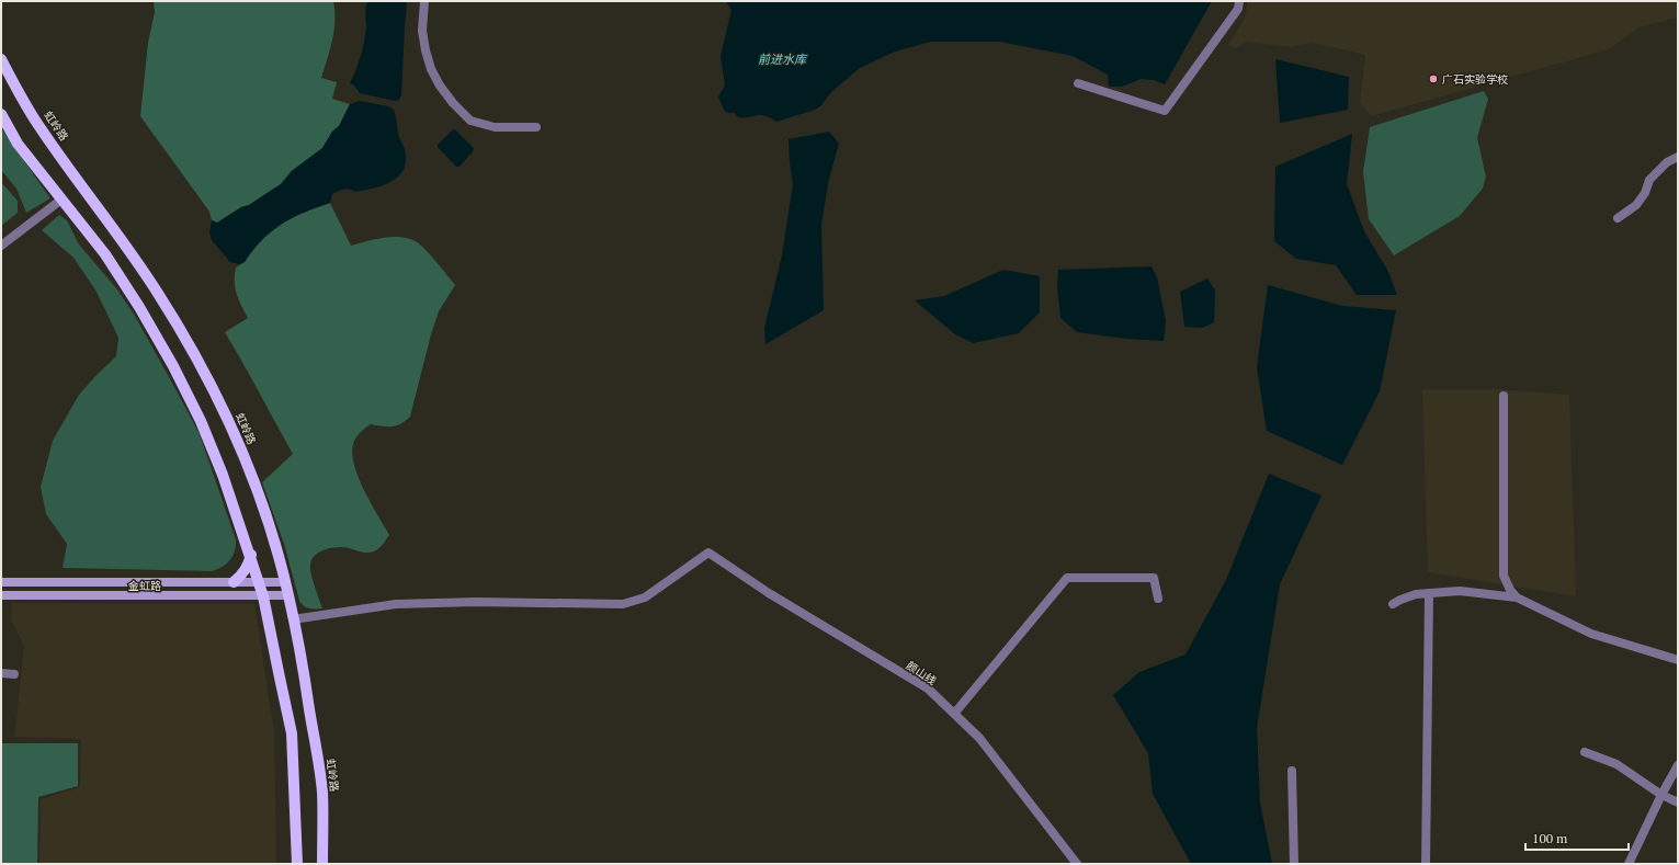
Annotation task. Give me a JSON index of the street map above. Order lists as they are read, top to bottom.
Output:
{
  "streets": {
    "main road": ["虹岭路"],
    "street": ["金虹路", "颜山线"]
  },
  "crossings": [
    ["虹岭路", "金虹路"],
    ["虹岭路", "颜山线"]
  ],
  "water": ["前进水库"],
  "places": ["广石实验学校"],
  "scale_bar": "100 m"
}
